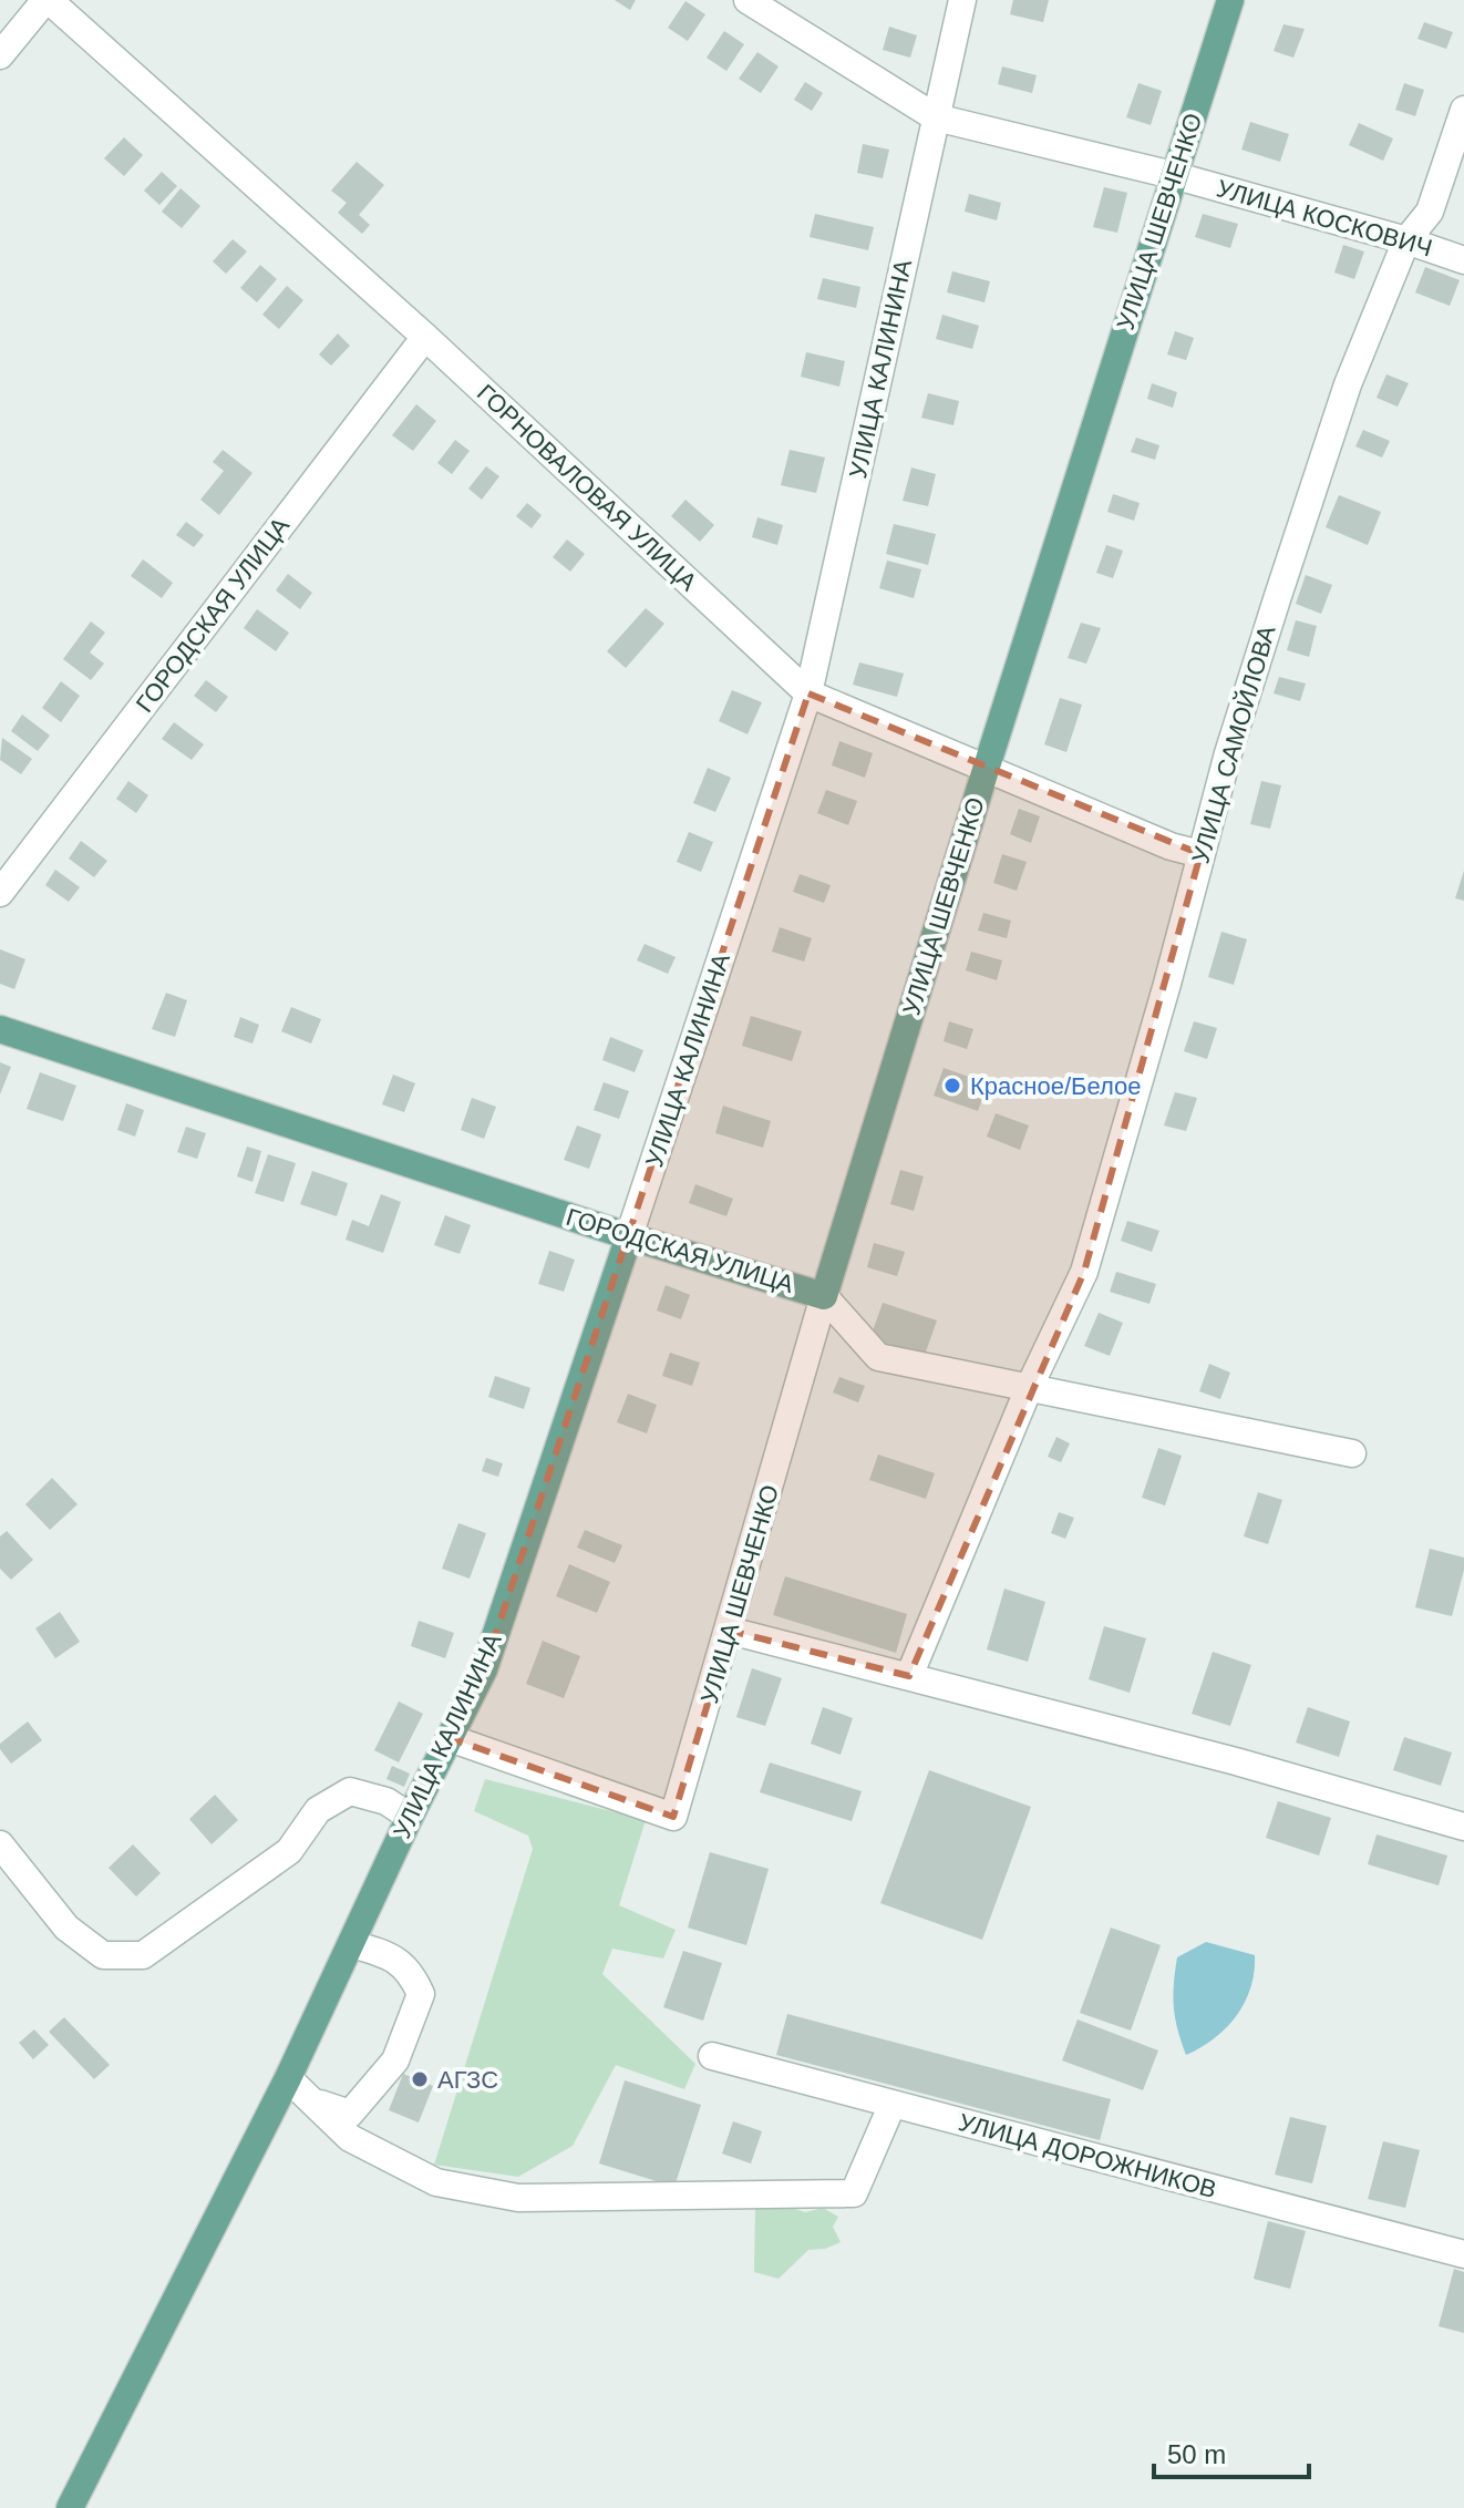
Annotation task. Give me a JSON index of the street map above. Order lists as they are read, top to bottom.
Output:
{
  "streets": {
    "main road": ["УЛИЦА ШЕВЧЕНКО", "УЛИЦА КАЛИНИНА", "ГОРОДСКАЯ УЛИЦА"],
    "street": [
      "УЛИЦА КОСКОВИЧ",
      "ГОРНОВАЛОВАЯ УЛИЦА",
      "УЛИЦА САМОЙЛОВА",
      "УЛИЦА ДОРОЖНИКОВ"
    ]
  },
  "crossings": [
    ["УЛИЦА КОСКОВИЧ", "УЛИЦА ШЕВЧЕНКО"],
    ["УЛИЦА КОСКОВИЧ", "УЛИЦА КАЛИНИНА"],
    ["УЛИЦА КОСКОВИЧ", "УЛИЦА САМОЙЛОВА"],
    ["УЛИЦА ШЕВЧЕНКО", "УЛИЦА КАЛИНИНА"],
    ["УЛИЦА ШЕВЧЕНКО", "ГОРНОВАЛОВАЯ УЛИЦА"],
    ["УЛИЦА ШЕВЧЕНКО", "ГОРОДСКАЯ УЛИЦА"],
    ["УЛИЦА КАЛИНИНА", "ГОРНОВАЛОВАЯ УЛИЦА"],
    ["УЛИЦА КАЛИНИНА", "ГОРОДСКАЯ УЛИЦА"],
    ["ГОРНОВАЛОВАЯ УЛИЦА", "ГОРОДСКАЯ УЛИЦА"],
    ["ГОРНОВАЛОВАЯ УЛИЦА", "УЛИЦА САМОЙЛОВА"],
    ["ГОРОДСКАЯ УЛИЦА", "УЛИЦА САМОЙЛОВА"]
  ],
  "places": ["Красное/Белое", "АГЗС"],
  "scale_bar": "50 m"
}
